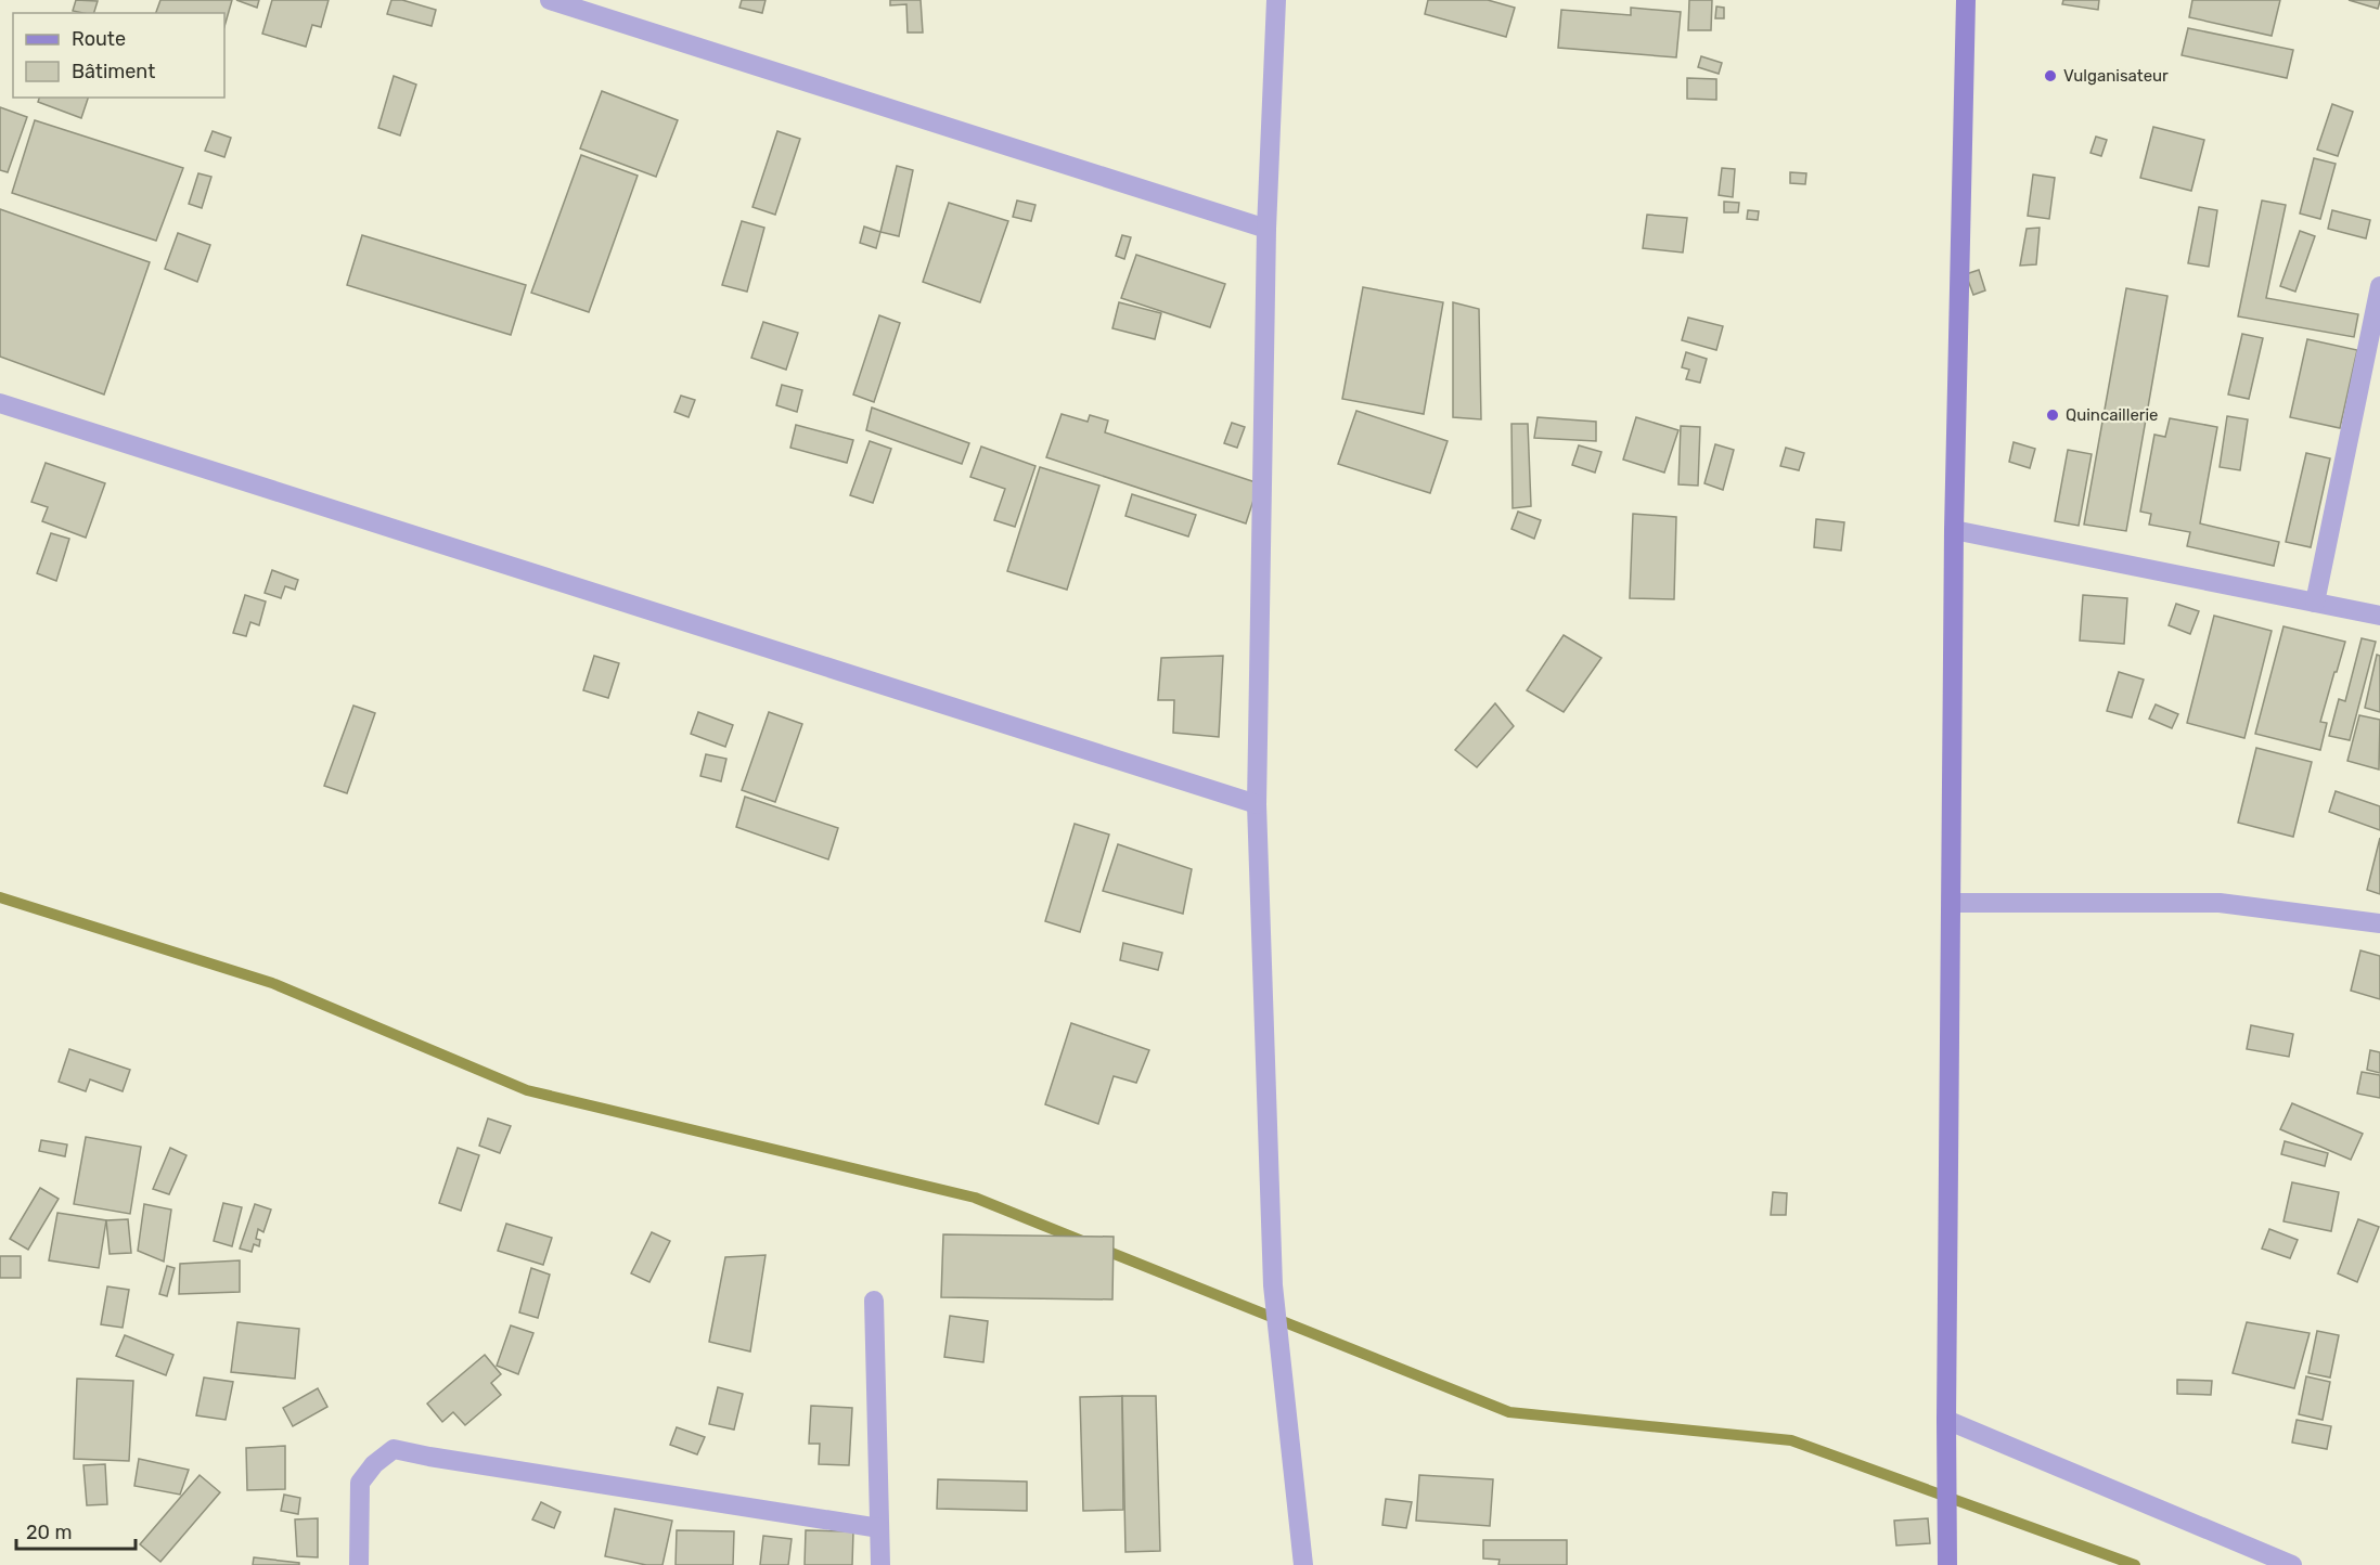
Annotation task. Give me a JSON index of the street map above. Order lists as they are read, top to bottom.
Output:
{
  "places": ["Vulganisateur", "Quincaillerie"],
  "legend": ["Route", "Bâtiment"],
  "scale_bar": "20 m"
}
